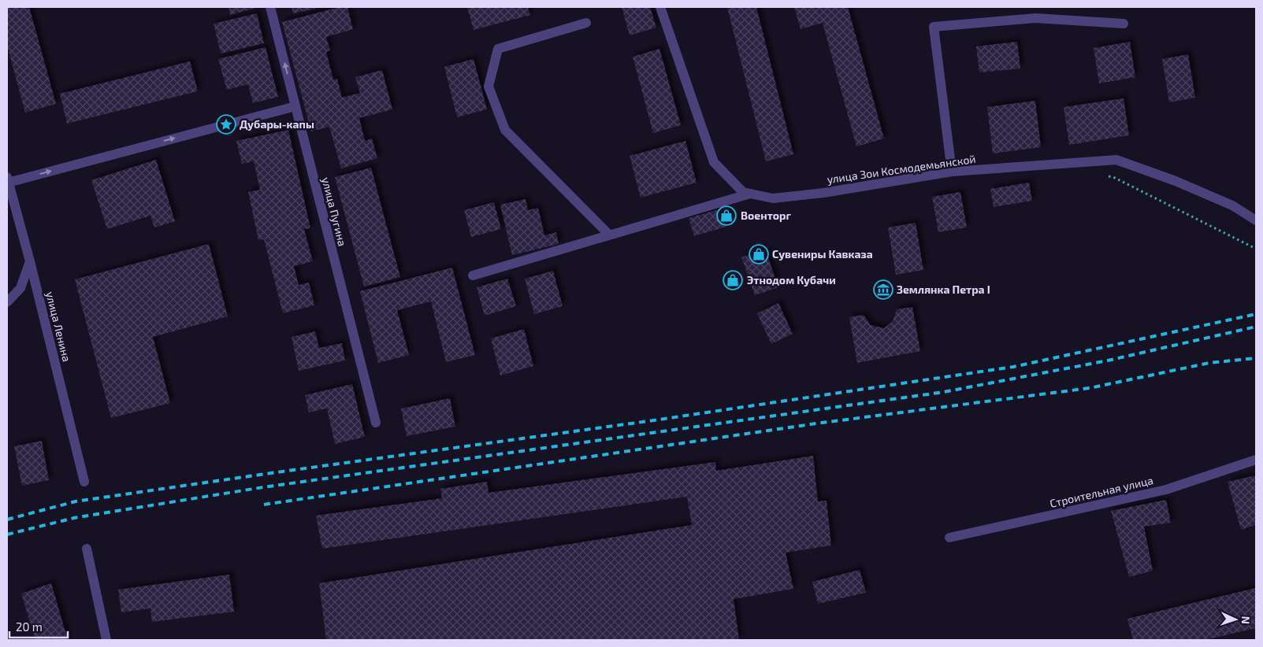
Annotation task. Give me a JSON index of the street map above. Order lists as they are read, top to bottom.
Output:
{
  "streets": {
    "street": [
      "улица Зои Космодемьянской",
      "улица Пугина",
      "улица Ленина",
      "Строительная улица"
    ]
  },
  "places": {
    "place": ["Дубары-капы"],
    "shop": ["Военторг", "Сувениры Кавказа", "Этнодом Кубачи"],
    "museum": ["Землянка Петра I"]
  },
  "scale_bar": "20 m",
  "north": "right"
}
